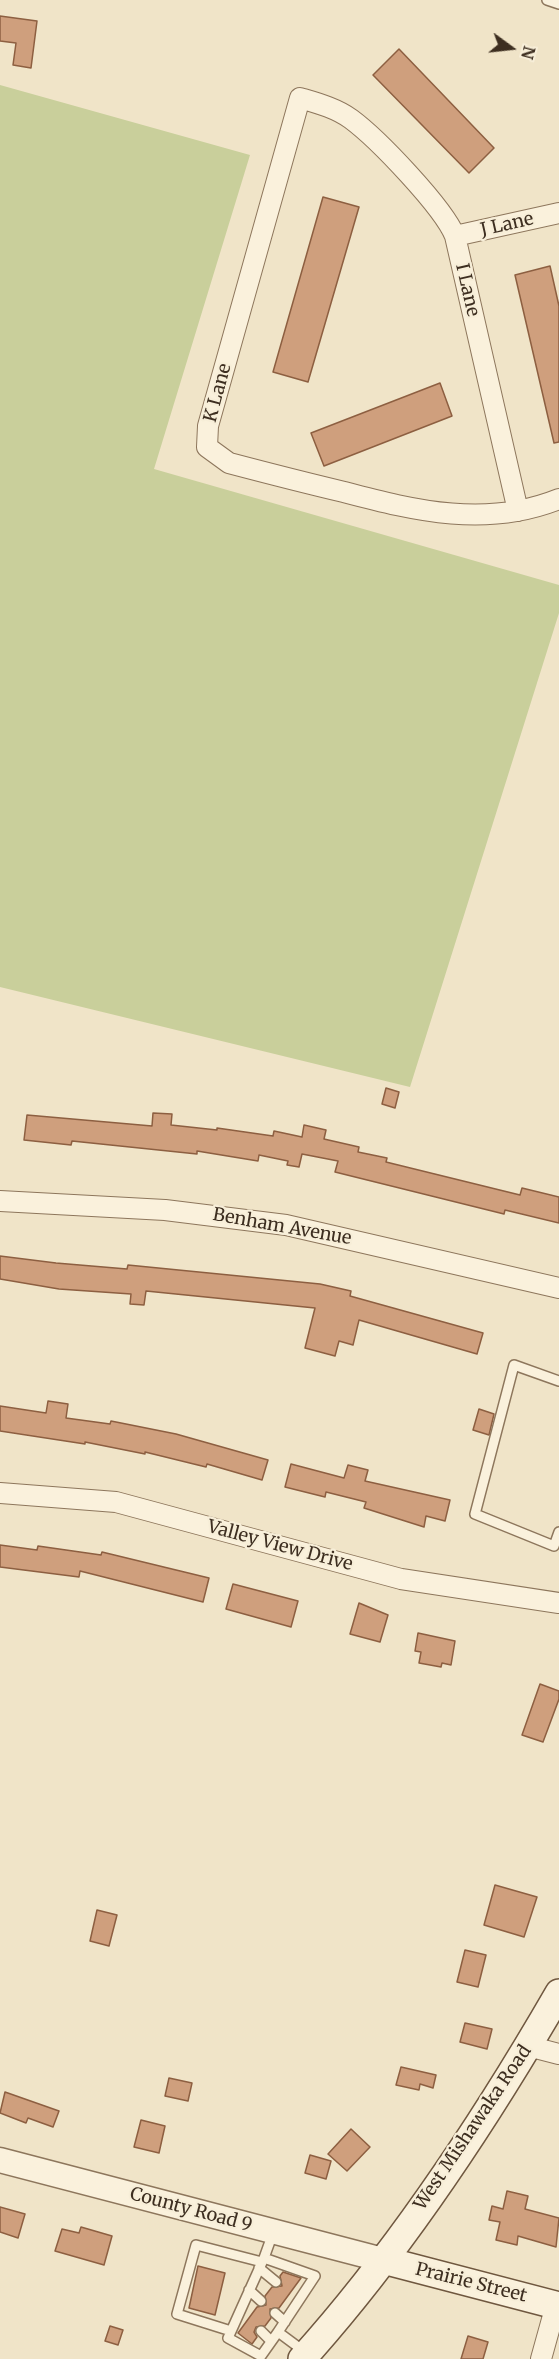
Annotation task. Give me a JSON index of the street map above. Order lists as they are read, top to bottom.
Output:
{
  "streets": {
    "main road": ["West Mishawaka Road", "Prairie Street"],
    "street": [
      "J Lane",
      "I Lane",
      "K Lane",
      "Benham Avenue",
      "Valley View Drive",
      "County Road 9"
    ]
  },
  "crossings": [
    ["J Lane", "I Lane"],
    ["I Lane", "K Lane"],
    ["West Mishawaka Road", "County Road 9"],
    ["West Mishawaka Road", "Prairie Street"],
    ["County Road 9", "Prairie Street"]
  ],
  "north": "right"
}
